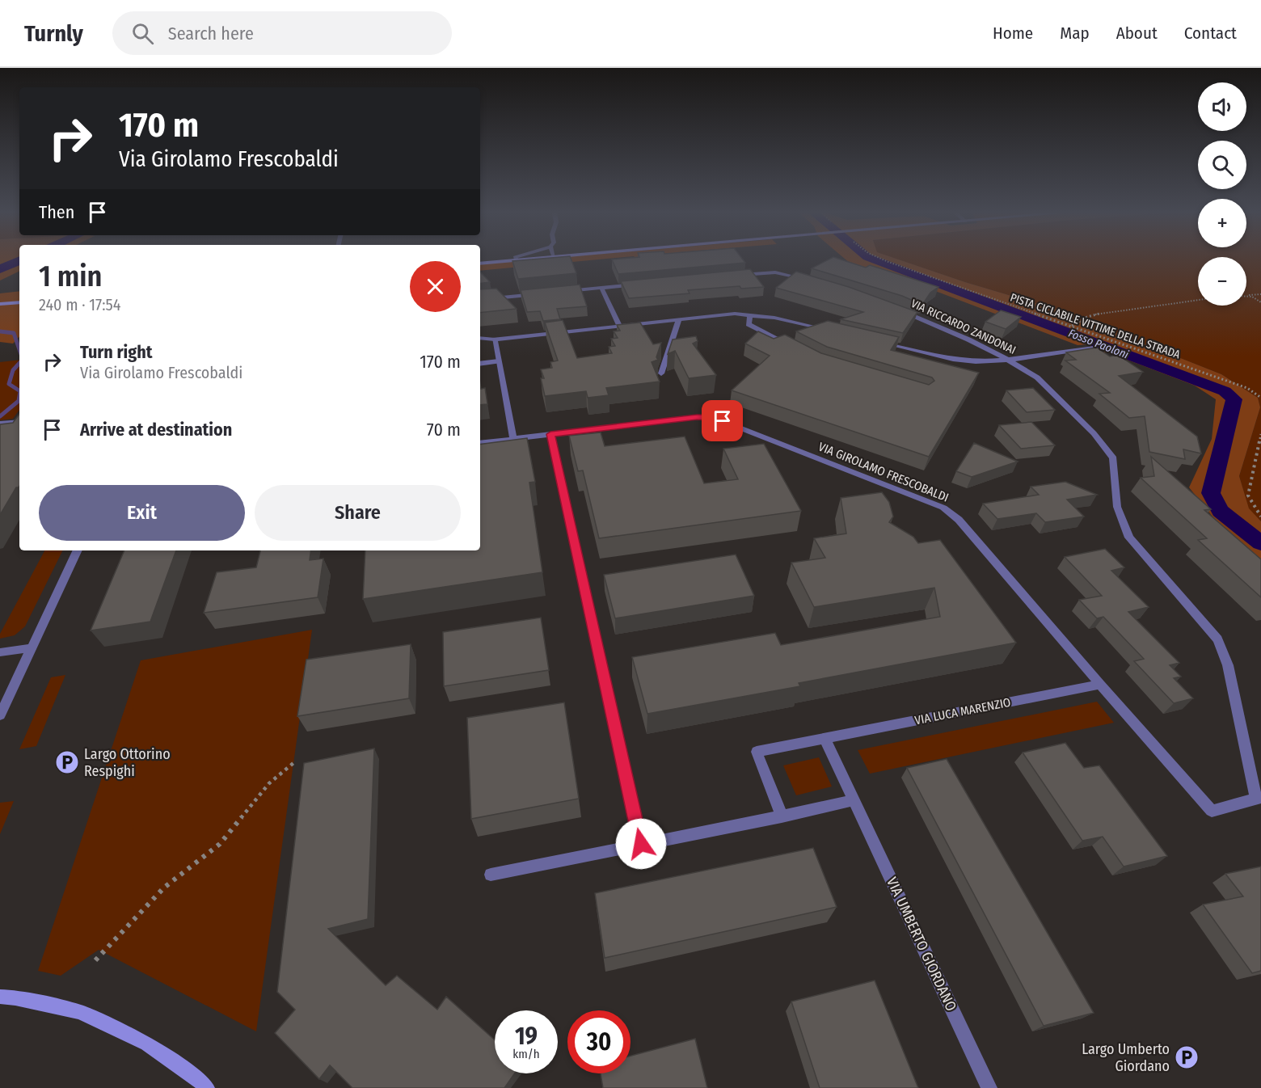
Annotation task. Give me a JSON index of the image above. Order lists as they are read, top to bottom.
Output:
{
  "streets": {
    "street": [
      "VIA RICCARDO ZANDONAI",
      "VIA GIROLAMO FRESCOBALDI",
      "VIA LUCA MARENZIO",
      "VIA UMBERTO GIORDANO"
    ],
    "path": ["PISTA CICLABILE VITTIME DELLA STRADA"]
  },
  "crossings": [
    ["VIA RICCARDO ZANDONAI", "VIA GIROLAMO FRESCOBALDI"],
    ["VIA GIROLAMO FRESCOBALDI", "VIA LUCA MARENZIO"]
  ],
  "water": ["Fosso Paoloni"],
  "places": {
    "parking": ["Largo Ottorino Respighi", "Largo Umberto Giordano"]
  },
  "page": {
    "header": "Turnly",
    "search": "Search here",
    "nav": [
      "Home",
      "Map",
      "About",
      "Contact"
    ],
    "map_buttons": ["+", "−"],
    "turn": ["170 m", "Via Girolamo Frescobaldi"],
    "then": "Then",
    "heading": ["1 min", "240 m · 17:54"],
    "list": [
      {
        "name": "Turn right",
        "note": "Via Girolamo Frescobaldi",
        "value": "170 m"
      },
      {
        "name": "Arrive at destination",
        "value": "70 m"
      }
    ],
    "buttons": ["Exit", "Share"],
    "speed": "19 km/h",
    "limit": "30"
  }
}
